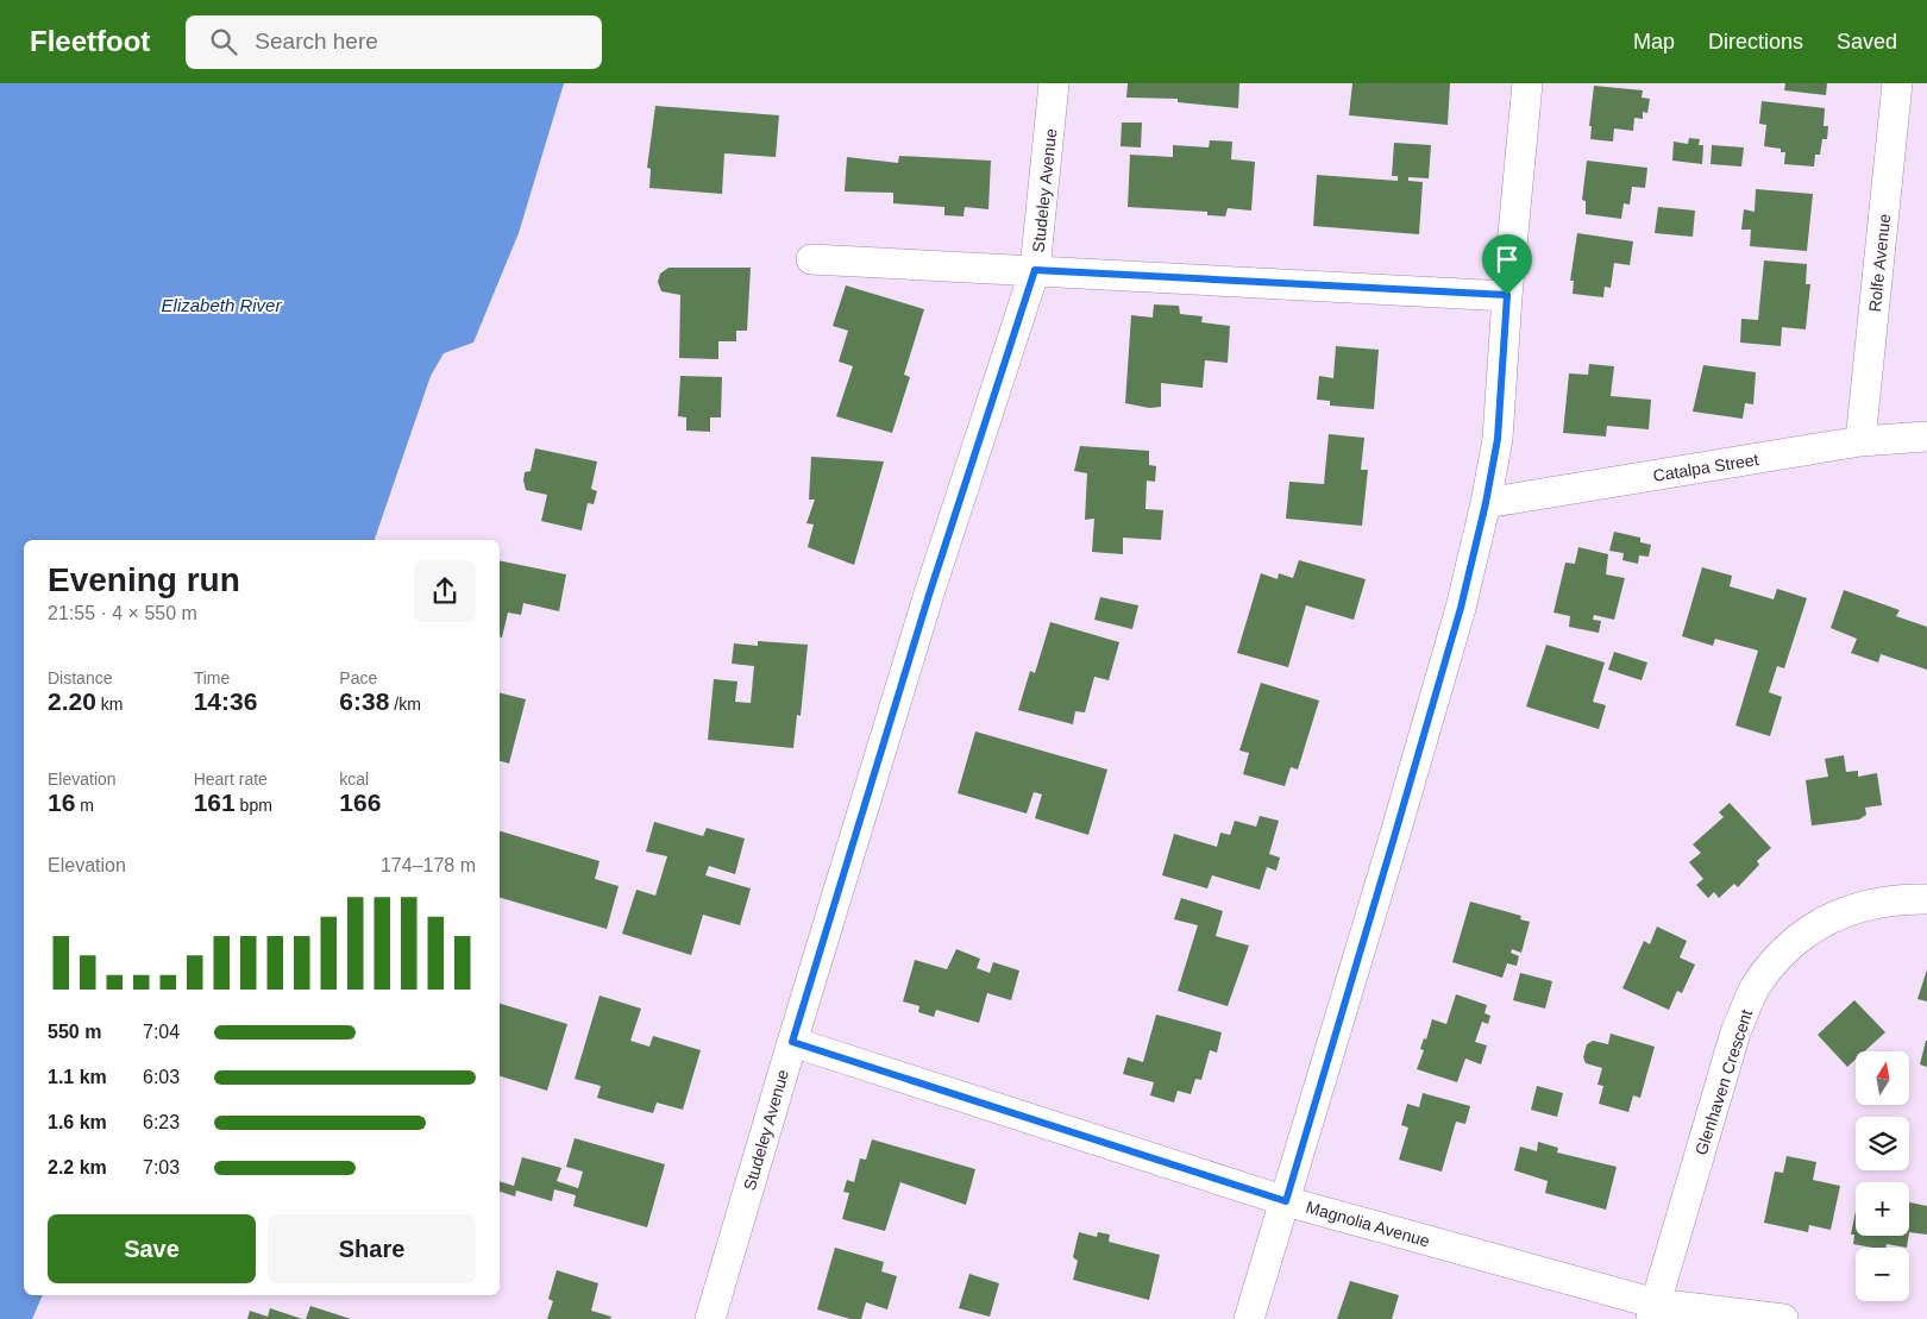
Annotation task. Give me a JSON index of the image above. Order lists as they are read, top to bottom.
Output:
{
  "streets": {
    "street": [
      "Studeley Avenue",
      "Rolfe Avenue",
      "Catalpa Street",
      "Glenhaven Crescent",
      "Magnolia Avenue"
    ]
  },
  "crossings": [
    ["Studeley Avenue", "Magnolia Avenue"],
    ["Rolfe Avenue", "Catalpa Street"],
    ["Glenhaven Crescent", "Magnolia Avenue"]
  ],
  "water": ["Elizabeth River"],
  "north": "top",
  "page": {
    "header": "Fleetfoot",
    "search": "Search here",
    "nav": ["Map", "Directions", "Saved"],
    "heading": ["Evening run", "21:55 · 4 × 550 m"],
    "stats": [
      ["Distance", "2.20 km"],
      ["Time", "14:36"],
      ["Pace", "6:38 /km"],
      ["Elevation", "16 m"],
      ["Heart rate", "161 bpm"],
      ["kcal", "166"]
    ],
    "chart": ["Elevation", "174–178 m"],
    "list": [
      {
        "name": "550 m",
        "note": "7:04"
      },
      {
        "name": "1.1 km",
        "note": "6:03"
      },
      {
        "name": "1.6 km",
        "note": "6:23"
      },
      {
        "name": "2.2 km",
        "note": "7:03"
      }
    ],
    "map_buttons": ["+", "−"],
    "buttons": ["Save", "Share"]
  }
}
